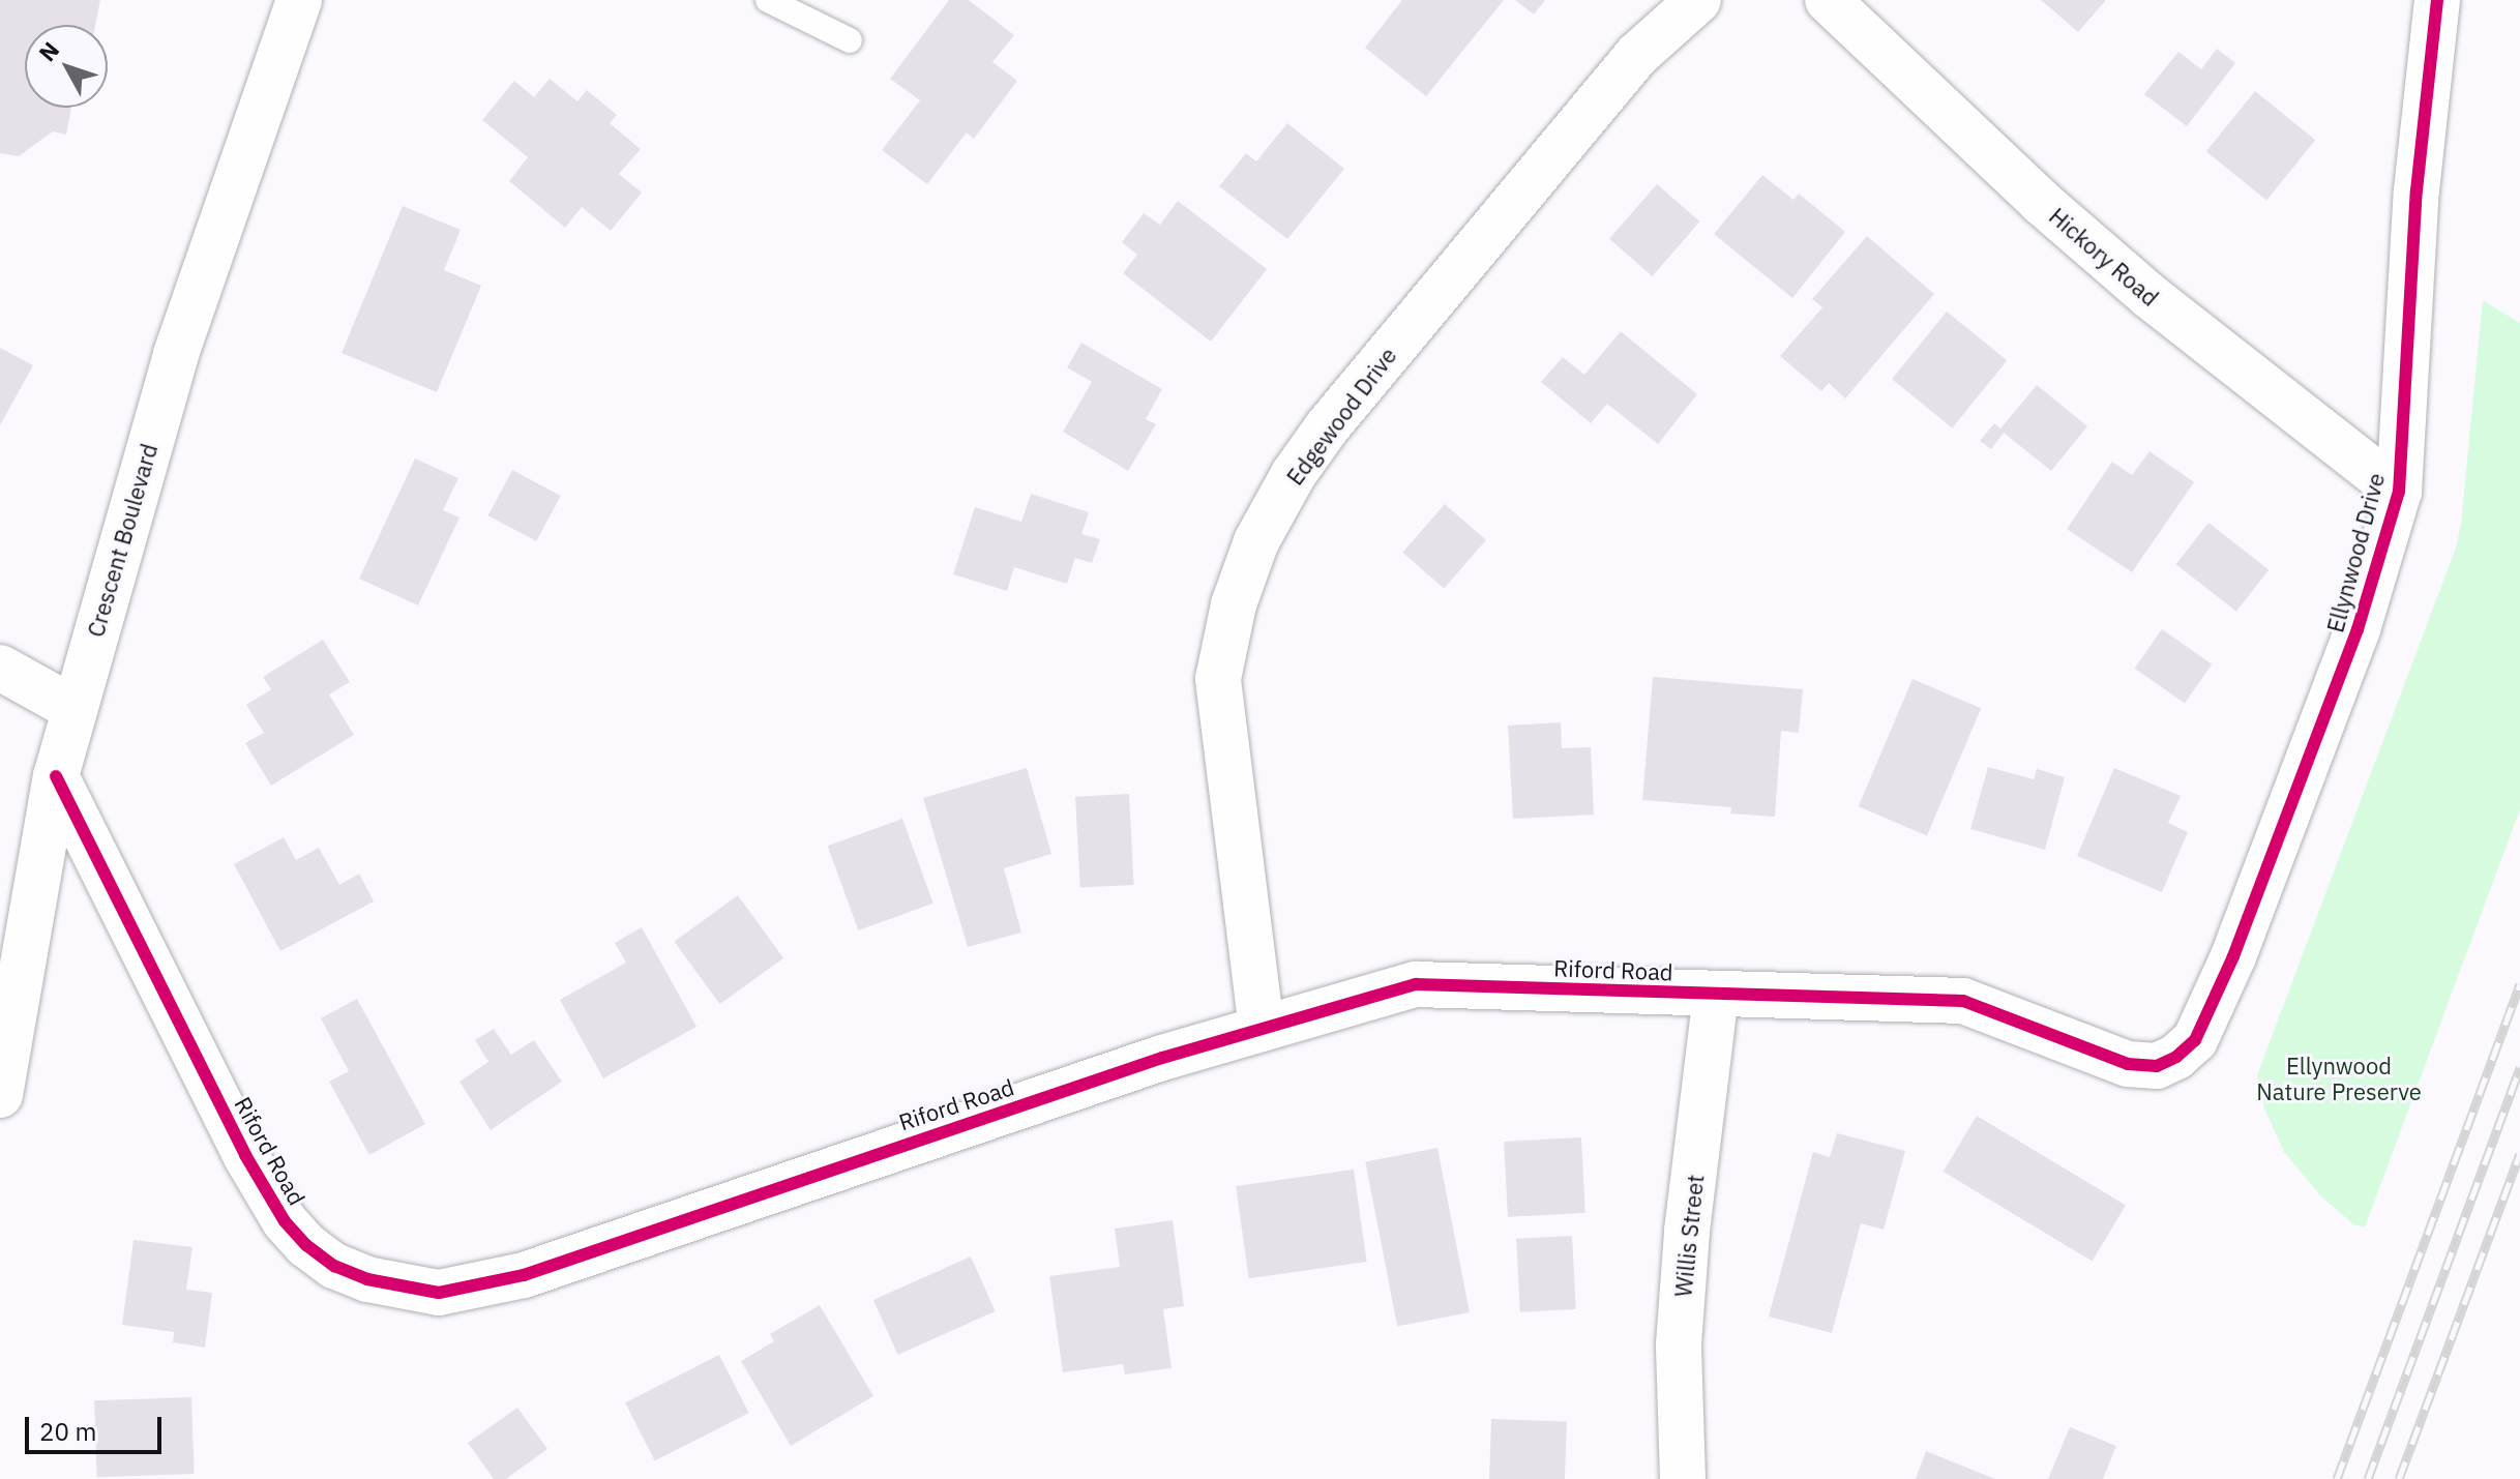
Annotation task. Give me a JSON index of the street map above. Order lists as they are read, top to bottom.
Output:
{
  "streets": {
    "street": [
      "Hickory Road",
      "Edgewood Drive",
      "Crescent Boulevard",
      "Ellynwood Drive",
      "Riford Road",
      "Willis Street"
    ]
  },
  "crossings": [
    ["Hickory Road", "Ellynwood Drive"],
    ["Edgewood Drive", "Riford Road"],
    ["Crescent Boulevard", "Riford Road"],
    ["Ellynwood Drive", "Riford Road"],
    ["Riford Road", "Willis Street"]
  ],
  "parks": ["Ellynwood Nature Preserve"],
  "scale_bar": "20 m",
  "north": "top left"
}
